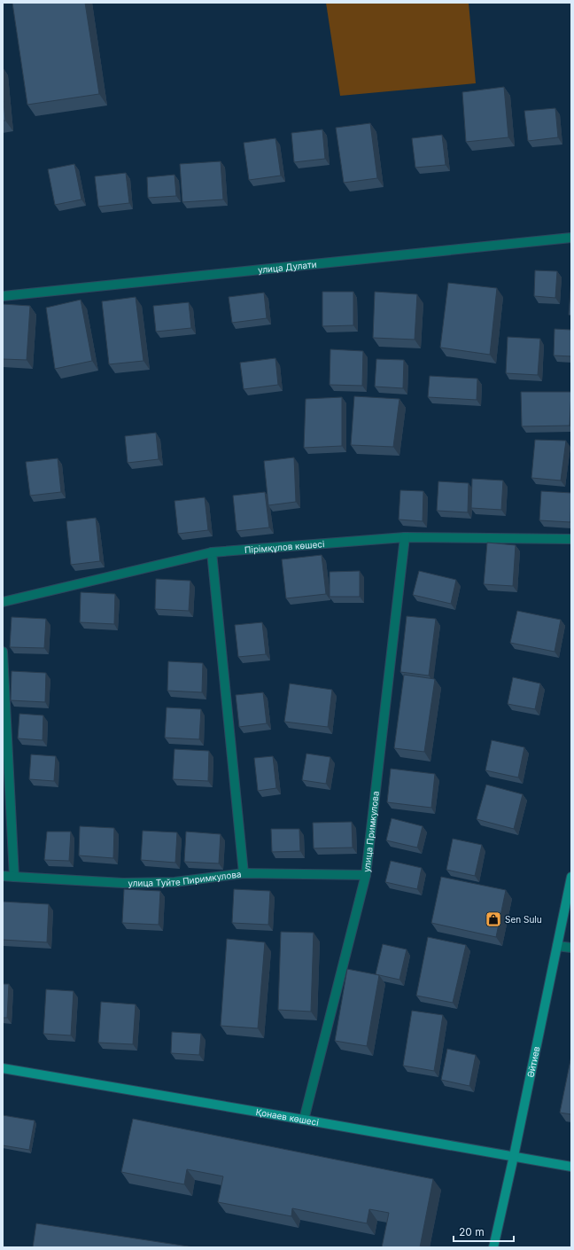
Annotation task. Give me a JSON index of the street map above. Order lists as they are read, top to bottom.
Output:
{
  "streets": {
    "main road": ["Әйтиев", "Қонаев көшесі"],
    "street": [
      "улица Дулати",
      "Пірімқұлов көшесі",
      "улица Примкулова",
      "улица Туйте Пиримкулова"
    ]
  },
  "crossings": [
    ["Пірімқұлов көшесі", "улица Примкулова"],
    ["улица Примкулова", "улица Туйте Пиримкулова"],
    ["улица Примкулова", "Қонаев көшесі"],
    ["Әйтиев", "Қонаев көшесі"]
  ],
  "places": {
    "shop": ["Sen Sulu"]
  },
  "scale_bar": "20 m"
}
